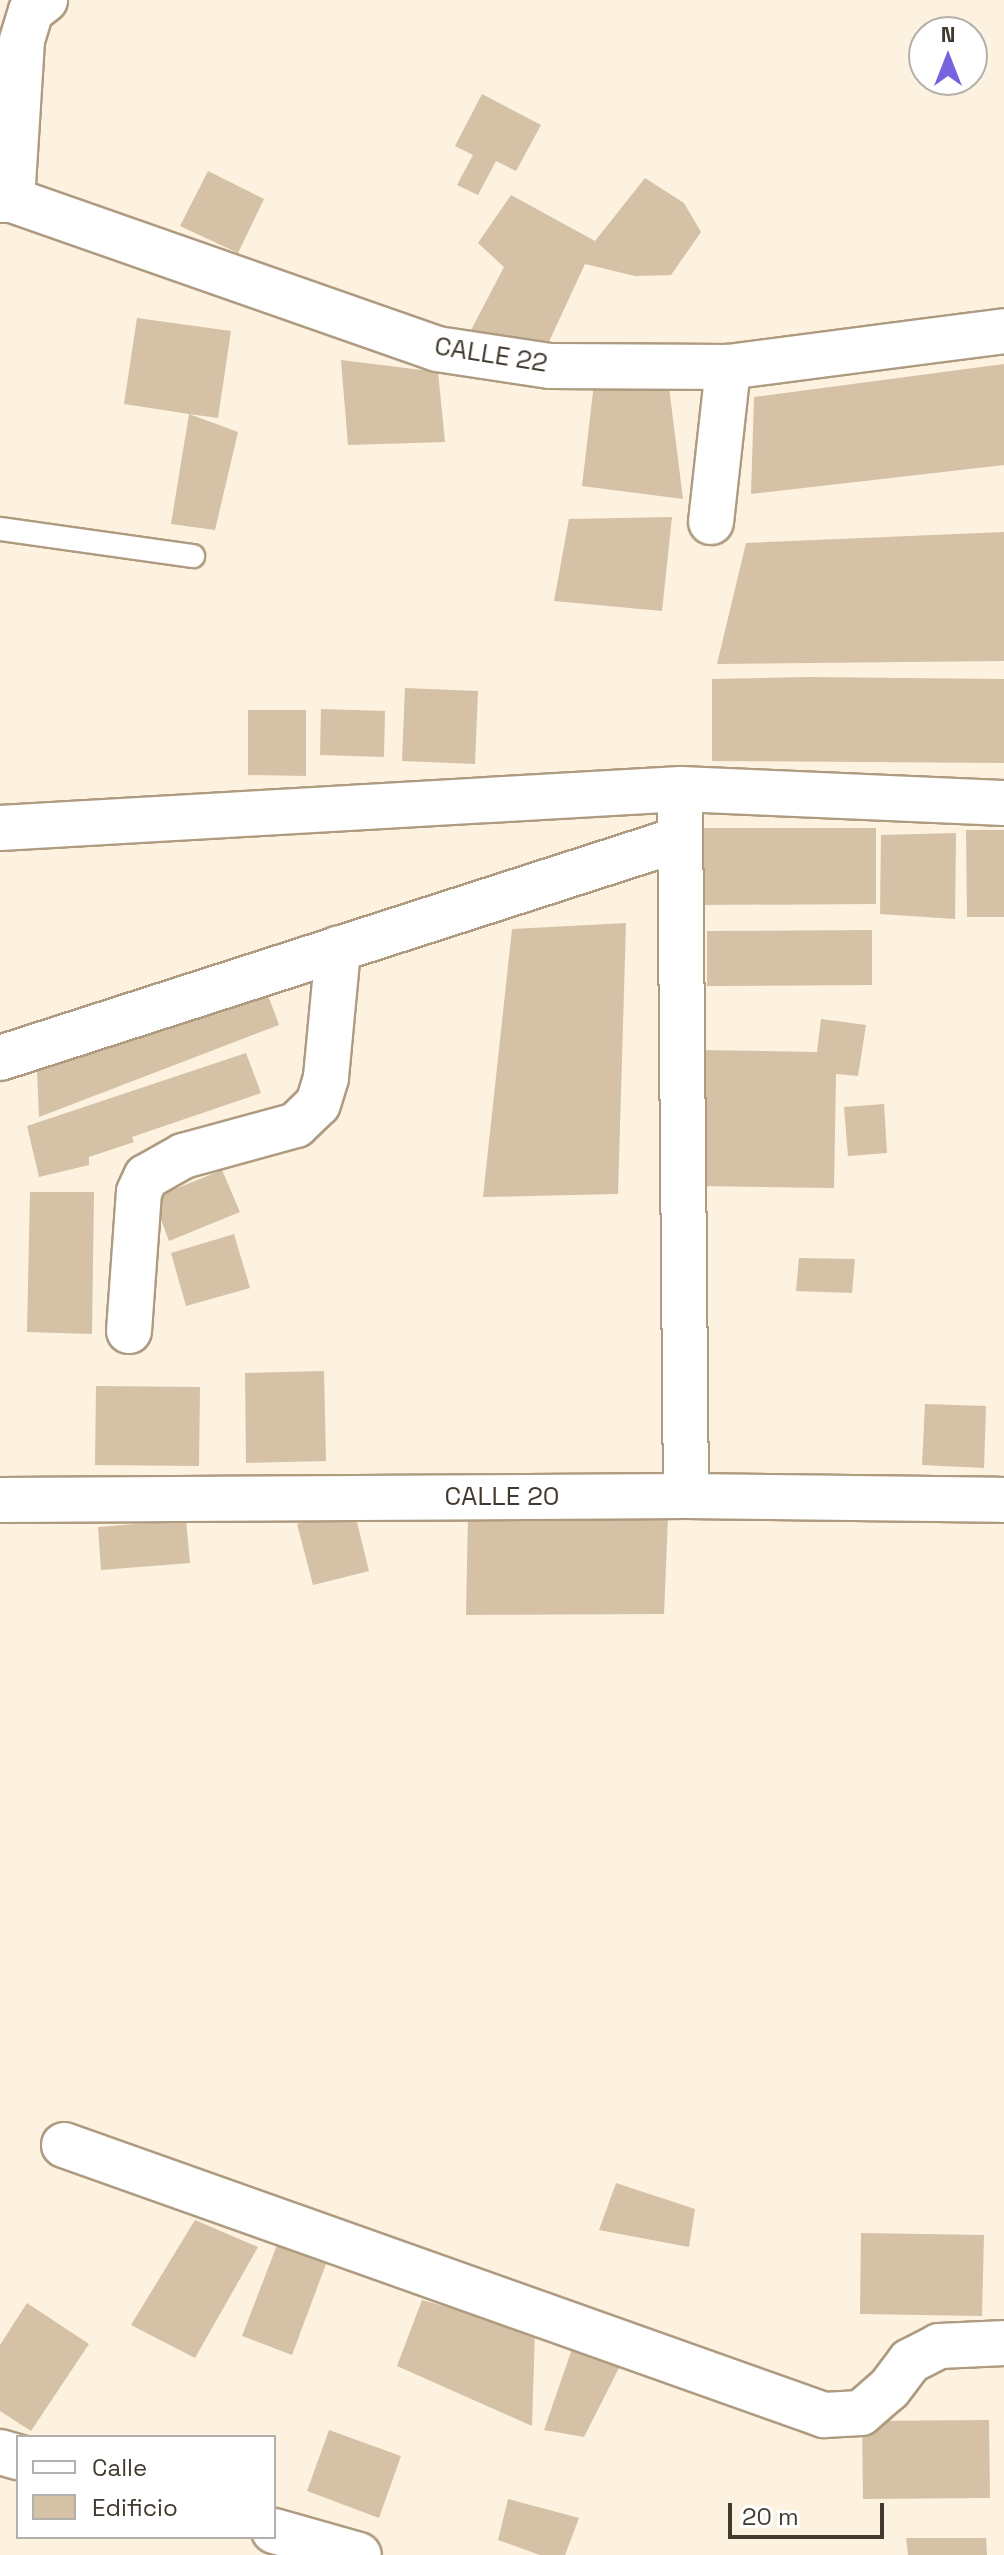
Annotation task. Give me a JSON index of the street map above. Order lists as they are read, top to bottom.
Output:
{
  "streets": {
    "street": ["CALLE 22", "CALLE 20"]
  },
  "legend": ["Calle", "Edificio"],
  "scale_bar": "20 m",
  "north": "top"
}
